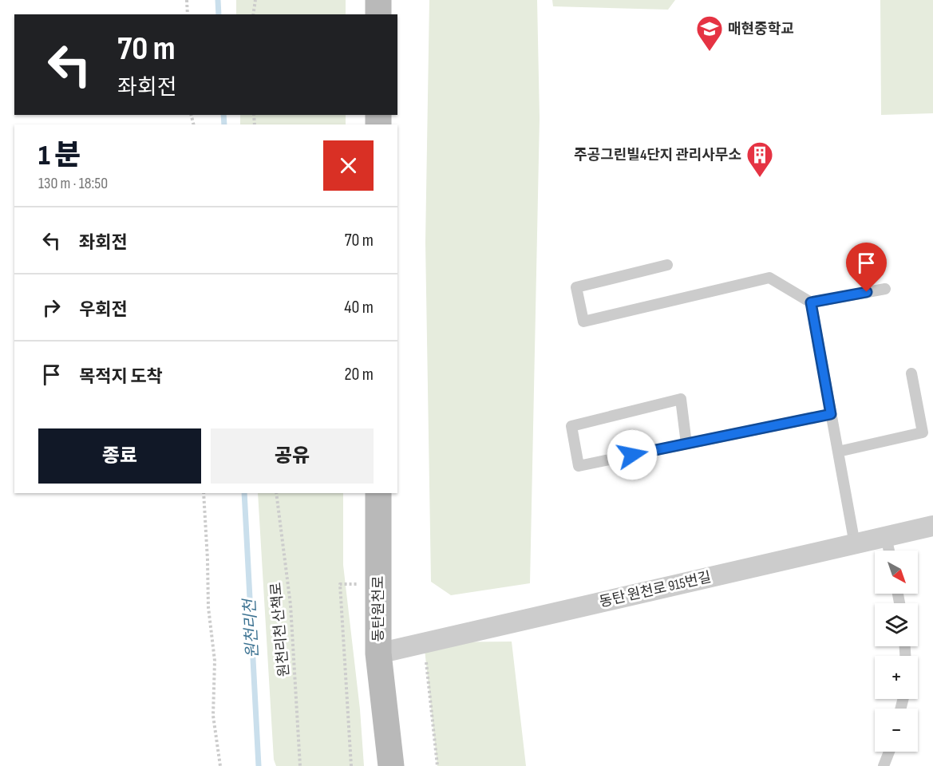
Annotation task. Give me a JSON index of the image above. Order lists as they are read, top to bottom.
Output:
{
  "streets": {
    "main road": ["동탄원천로"],
    "street": ["동탄 원천로 915번길"],
    "path": ["원천리천 산책로"]
  },
  "crossings": [
    ["동탄 원천로 915번길", "동탄원천로"]
  ],
  "water": ["원천리천"],
  "places": {
    "school or university": ["매현중학교"],
    "building": ["주공그린빌4단지 관리사무소"]
  },
  "north": "bottom right",
  "page": {
    "turn": ["70 m", "좌회전"],
    "heading": ["1 분", "130 m · 18:50"],
    "list": [
      {
        "name": "좌회전",
        "value": "70 m"
      },
      {
        "name": "우회전",
        "value": "40 m"
      },
      {
        "name": "목적지 도착",
        "value": "20 m"
      }
    ],
    "buttons": ["종료", "공유"],
    "map_buttons": ["+", "−"]
  }
}
